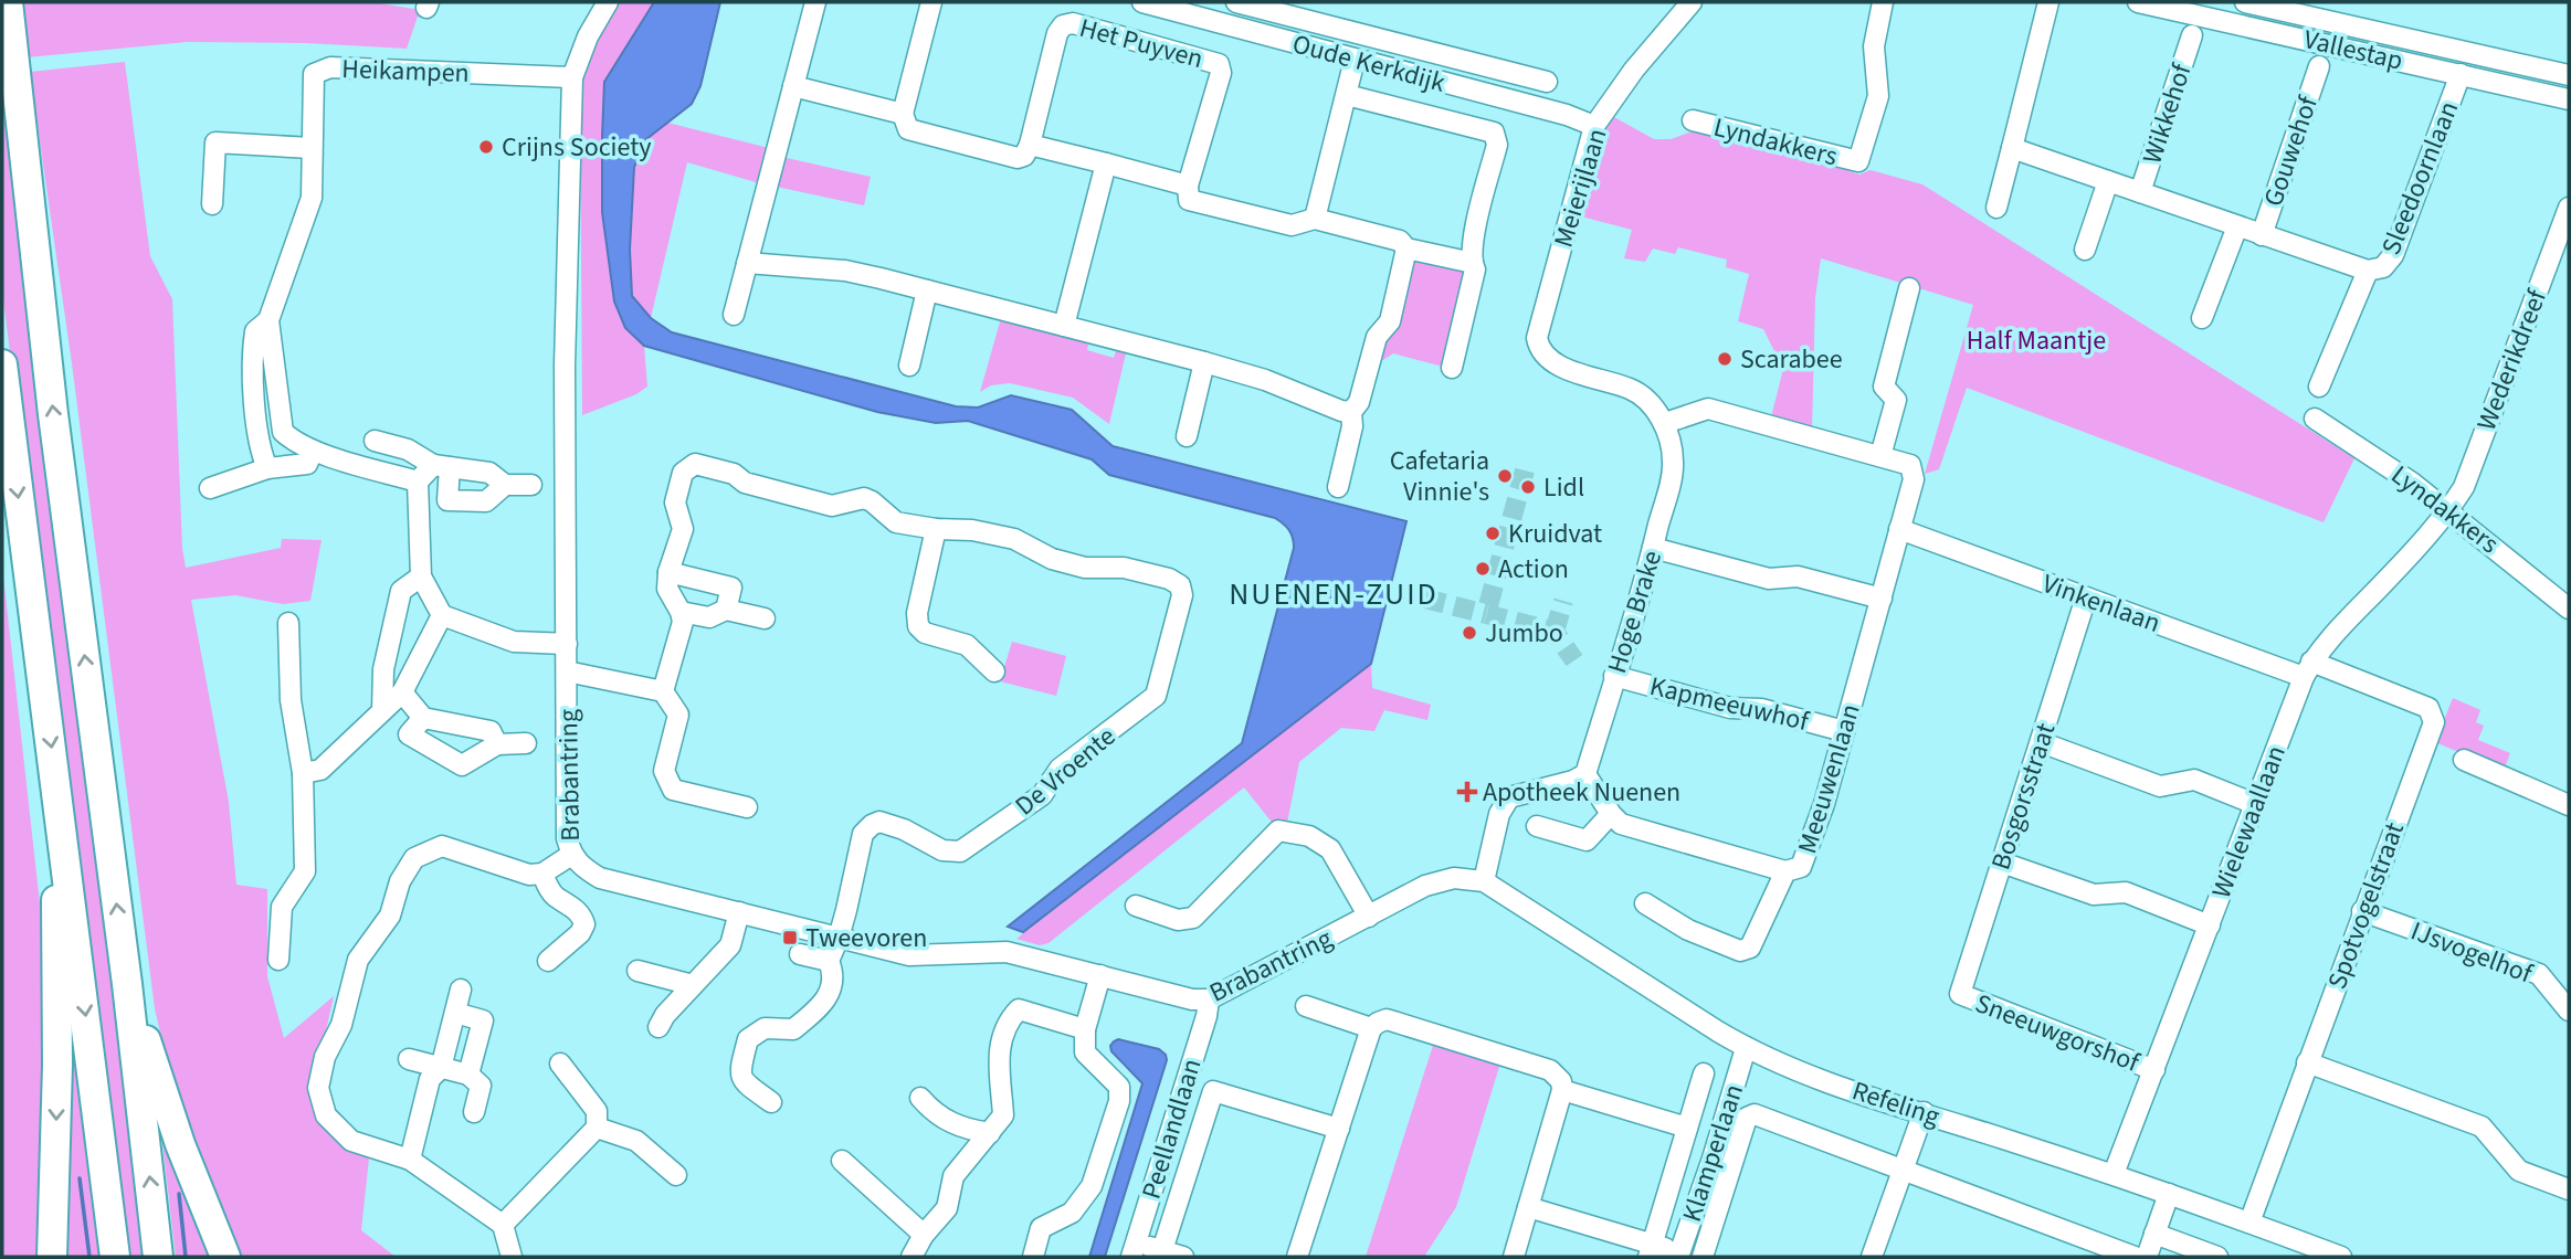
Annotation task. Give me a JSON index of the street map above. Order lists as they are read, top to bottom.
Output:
{
  "streets": {
    "street": [
      "Het Puyven",
      "Vallestap",
      "Oude Kerkdijk",
      "Heikampen",
      "Wikkehof",
      "Lyndakkers",
      "Gouwehof",
      "Sleedoornlaan",
      "Meierijlaan",
      "Wederikdreef",
      "Vinkenlaan",
      "Hoge Brake",
      "Kapmeeuwhof",
      "De Vroente",
      "Brabantring",
      "Meeuwenlaan",
      "Bosgorsstraat",
      "Wielewaallaan",
      "Spotvogelstraat",
      "IJsvogelhof",
      "Sneeuwgorshof",
      "Refeling",
      "Peellandlaan",
      "Klamperlaan"
    ]
  },
  "crossings": [
    ["Vallestap", "Sleedoornlaan"],
    ["Oude Kerkdijk", "Meierijlaan"],
    ["Heikampen", "Brabantring"],
    ["Wikkehof", "Sleedoornlaan"],
    ["Lyndakkers", "Wederikdreef"],
    ["Lyndakkers", "Wielewaallaan"],
    ["Gouwehof", "Sleedoornlaan"],
    ["Meierijlaan", "Hoge Brake"],
    ["Wederikdreef", "Wielewaallaan"],
    ["Vinkenlaan", "Meeuwenlaan"],
    ["Vinkenlaan", "Bosgorsstraat"],
    ["Vinkenlaan", "Wielewaallaan"],
    ["Vinkenlaan", "Spotvogelstraat"],
    ["Hoge Brake", "Kapmeeuwhof"],
    ["Kapmeeuwhof", "Meeuwenlaan"],
    ["De Vroente", "Brabantring"],
    ["Brabantring", "Refeling"],
    ["Brabantring", "Peellandlaan"],
    ["Bosgorsstraat", "Sneeuwgorshof"],
    ["Wielewaallaan", "Spotvogelstraat"],
    ["Wielewaallaan", "Sneeuwgorshof"],
    ["Wielewaallaan", "Refeling"],
    ["Spotvogelstraat", "IJsvogelhof"],
    ["Spotvogelstraat", "Refeling"],
    ["Refeling", "Klamperlaan"]
  ],
  "districts": ["NUENEN-ZUID"],
  "parks": ["Half Maantje"],
  "places": {
    "other": [
      "Crijns Society",
      "Scarabee",
      "Cafetaria Vinnie's",
      "Lidl",
      "Kruidvat",
      "Action",
      "Jumbo"
    ],
    "health": ["Apotheek Nuenen"],
    "transit": ["Tweevoren"]
  }
}
